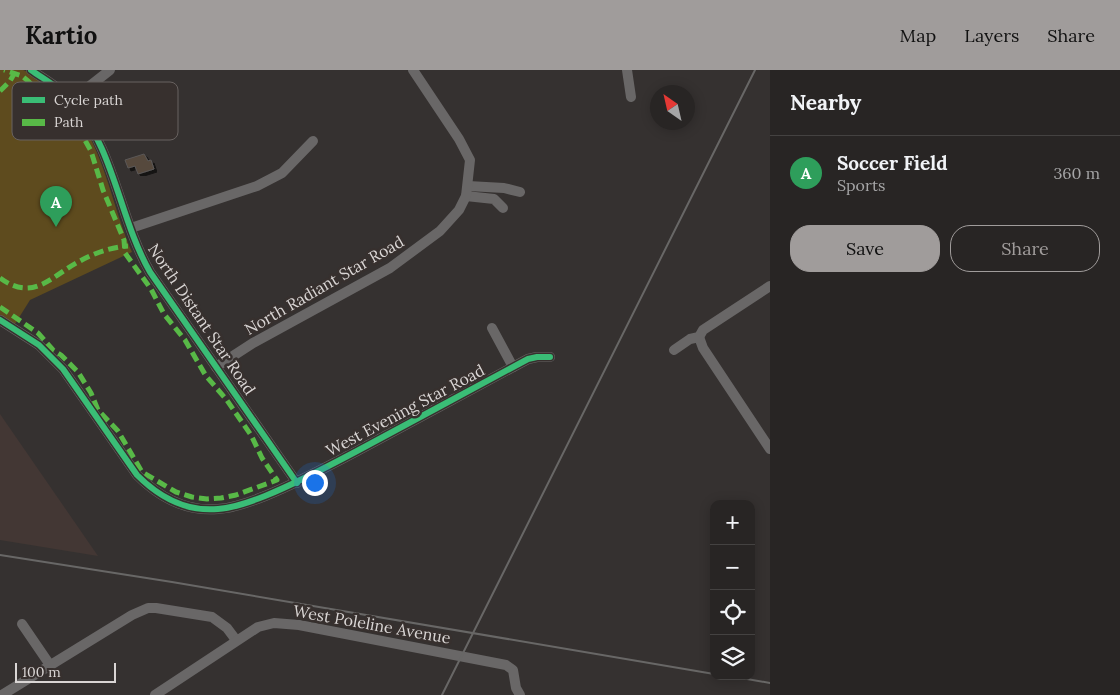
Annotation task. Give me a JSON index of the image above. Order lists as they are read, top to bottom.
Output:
{
  "streets": {
    "street": [
      "North Radiant Star Road",
      "North Distant Star Road",
      "West Evening Star Road",
      "West Poleline Avenue"
    ]
  },
  "crossings": [
    ["North Radiant Star Road", "North Distant Star Road"],
    ["North Distant Star Road", "West Evening Star Road"]
  ],
  "legend": ["Cycle path", "Path"],
  "scale_bar": "100 m",
  "north": "top left",
  "page": {
    "header": "Kartio",
    "nav": ["Map", "Layers", "Share"],
    "heading": "Nearby",
    "list": [
      {
        "mark": "A",
        "name": "Soccer Field",
        "note": "Sports",
        "value": "360 m"
      }
    ],
    "pins": "A",
    "buttons": ["Save", "Share"],
    "map_buttons": ["+", "−"],
    "scale": "100 m"
  }
}
